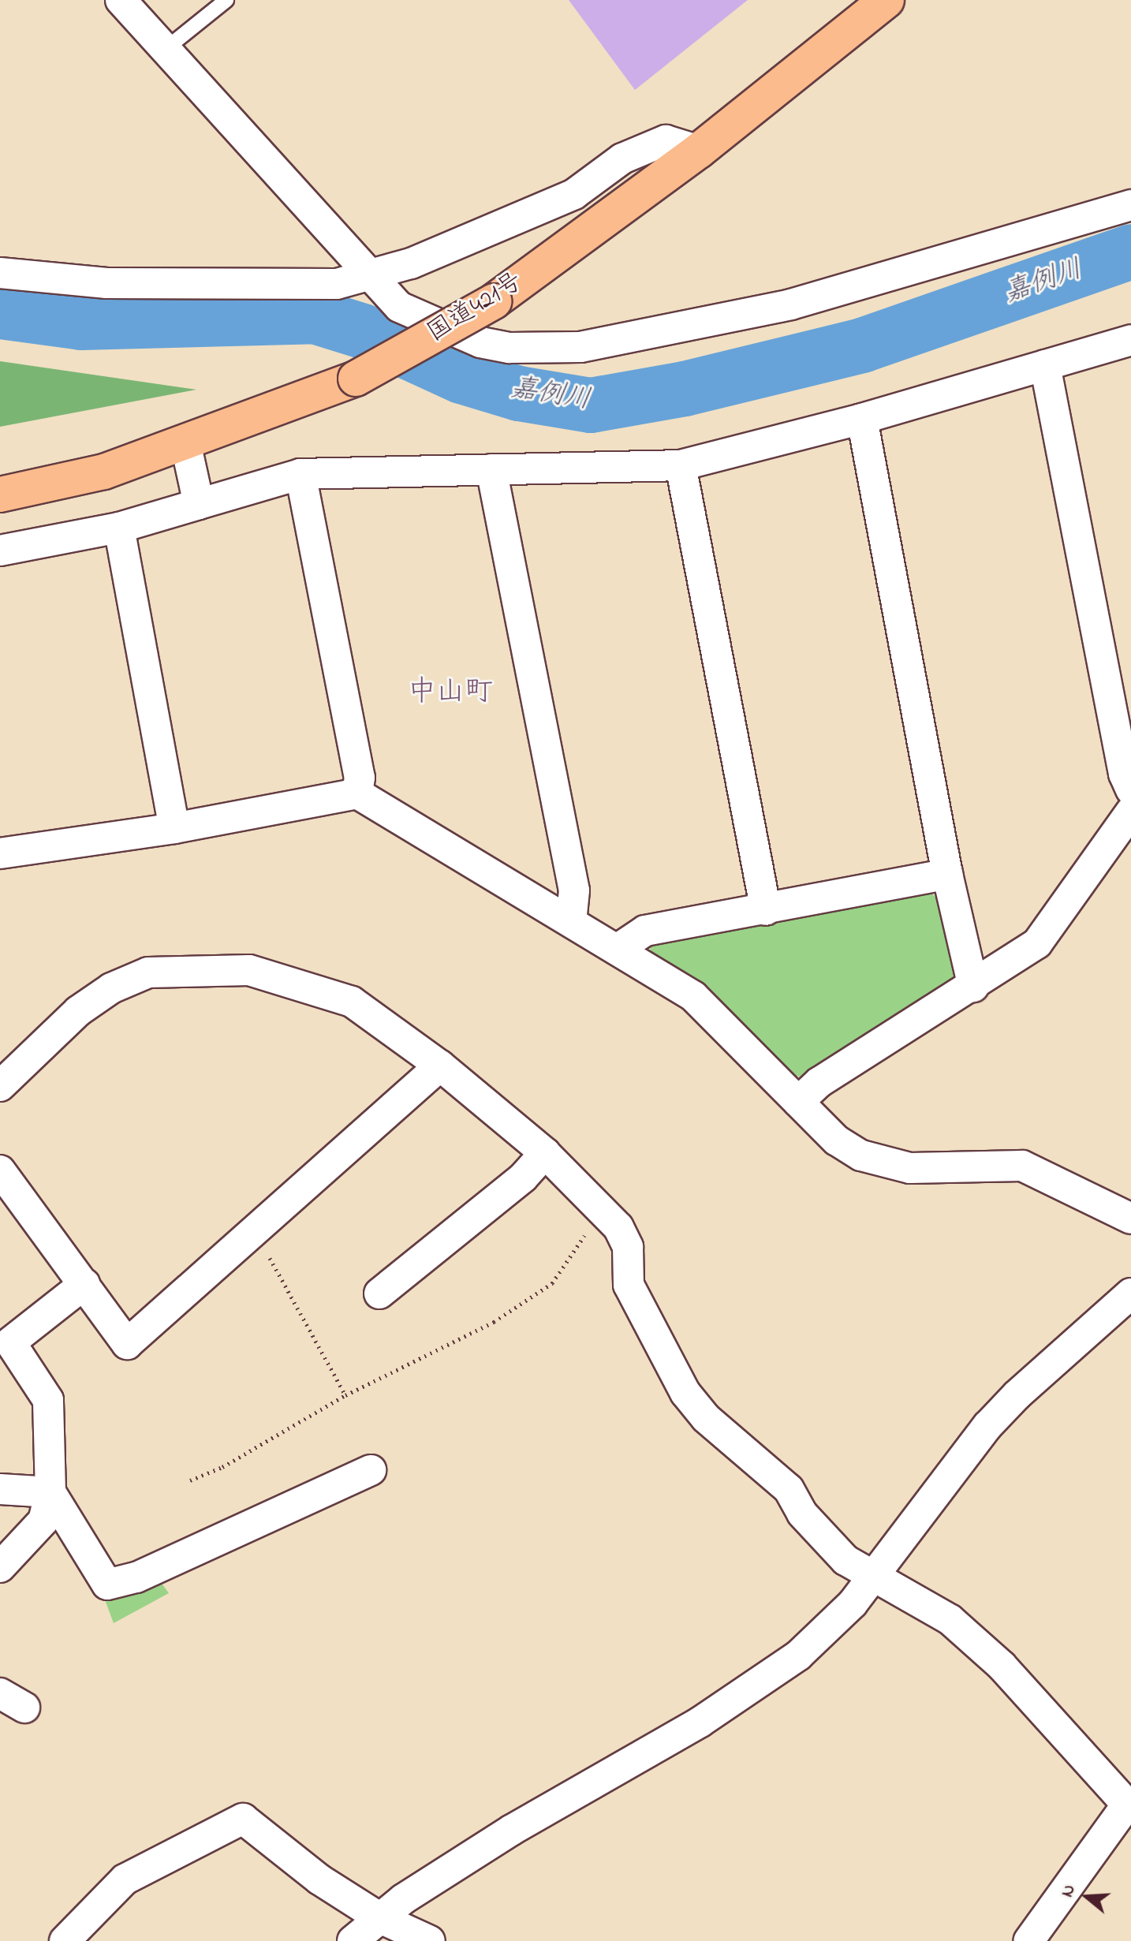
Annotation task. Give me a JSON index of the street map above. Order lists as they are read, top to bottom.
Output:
{
  "streets": {
    "highway": ["国道421号"]
  },
  "districts": ["中山町"],
  "water": ["嘉例川"],
  "north": "left"
}
